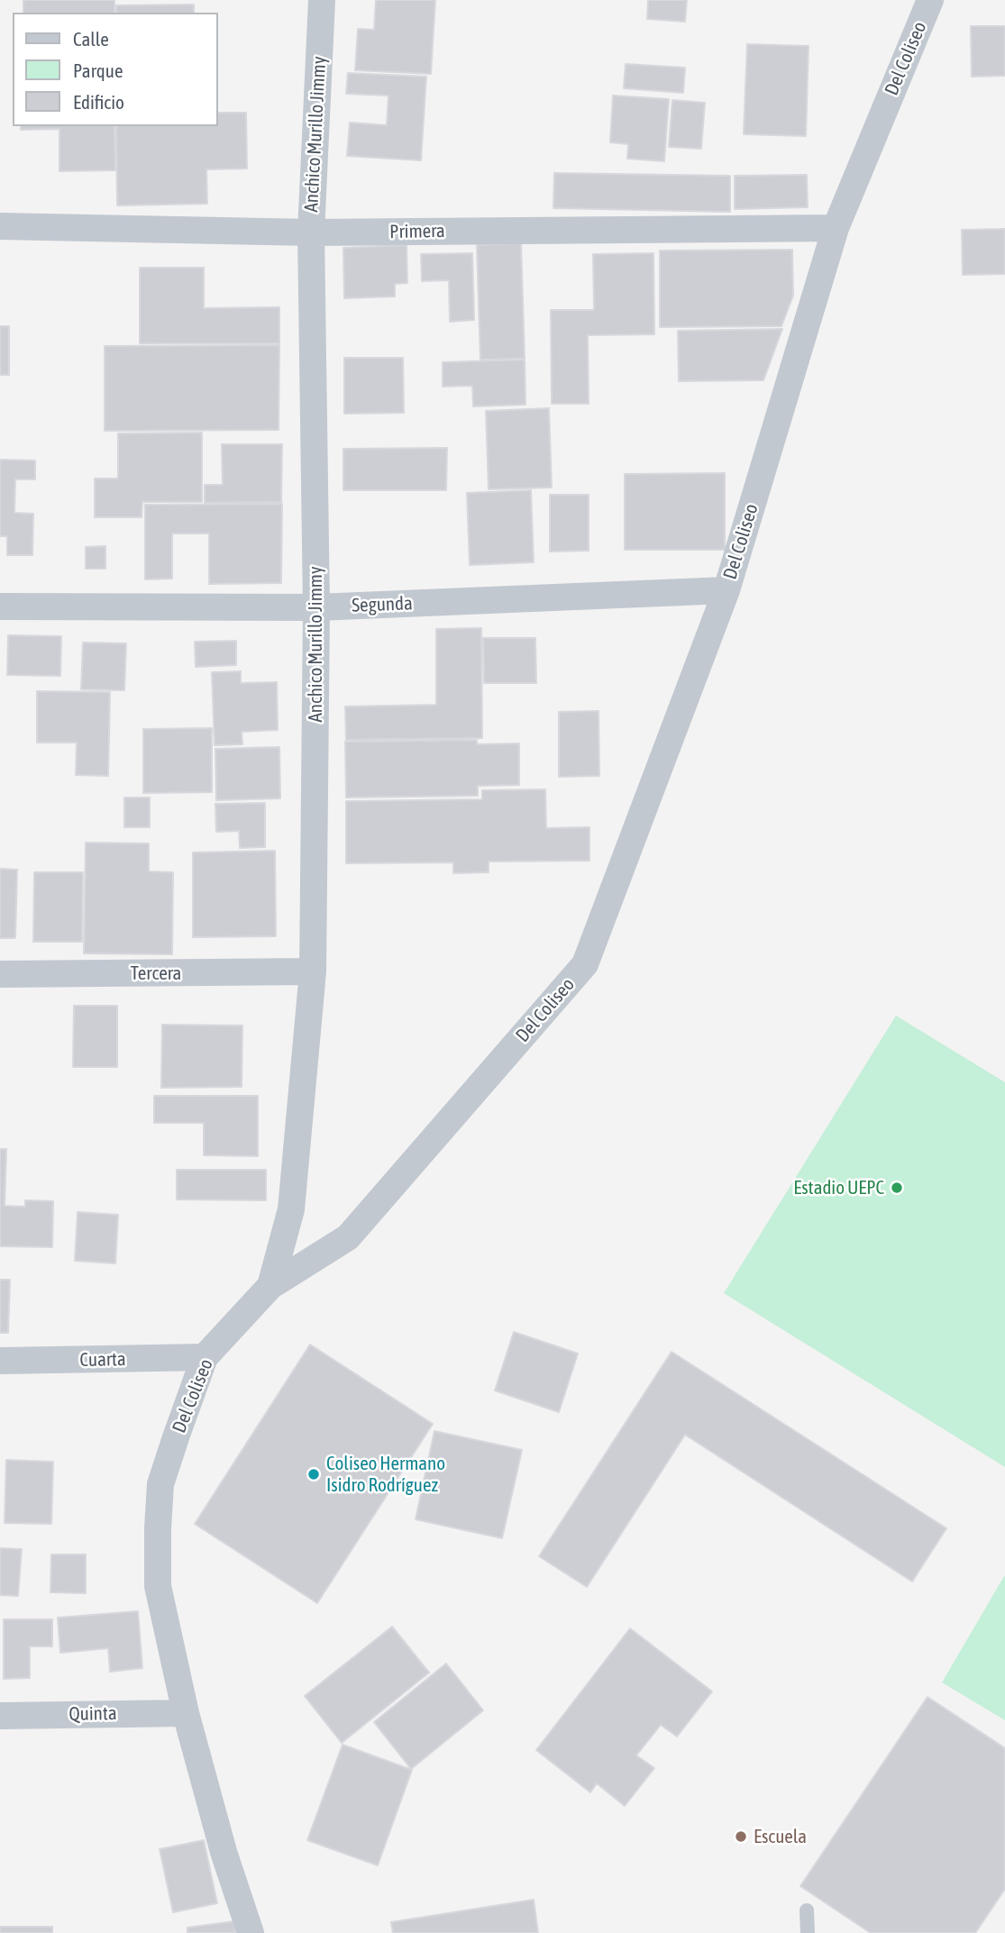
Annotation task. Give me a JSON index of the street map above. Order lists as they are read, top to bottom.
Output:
{
  "streets": {
    "street": [
      "Del Coliseo",
      "Anchico Murillo Jimmy",
      "Primera",
      "Segunda",
      "Tercera",
      "Cuarta",
      "Quinta"
    ]
  },
  "crossings": [
    ["Del Coliseo", "Anchico Murillo Jimmy"],
    ["Del Coliseo", "Primera"],
    ["Del Coliseo", "Segunda"],
    ["Del Coliseo", "Cuarta"],
    ["Del Coliseo", "Quinta"],
    ["Anchico Murillo Jimmy", "Primera"],
    ["Anchico Murillo Jimmy", "Segunda"],
    ["Anchico Murillo Jimmy", "Tercera"]
  ],
  "places": ["Estadio UEPC", "Coliseo Hermano Isidro Rodríguez", "Escuela"],
  "legend": ["Calle", "Parque", "Edificio"]
}
